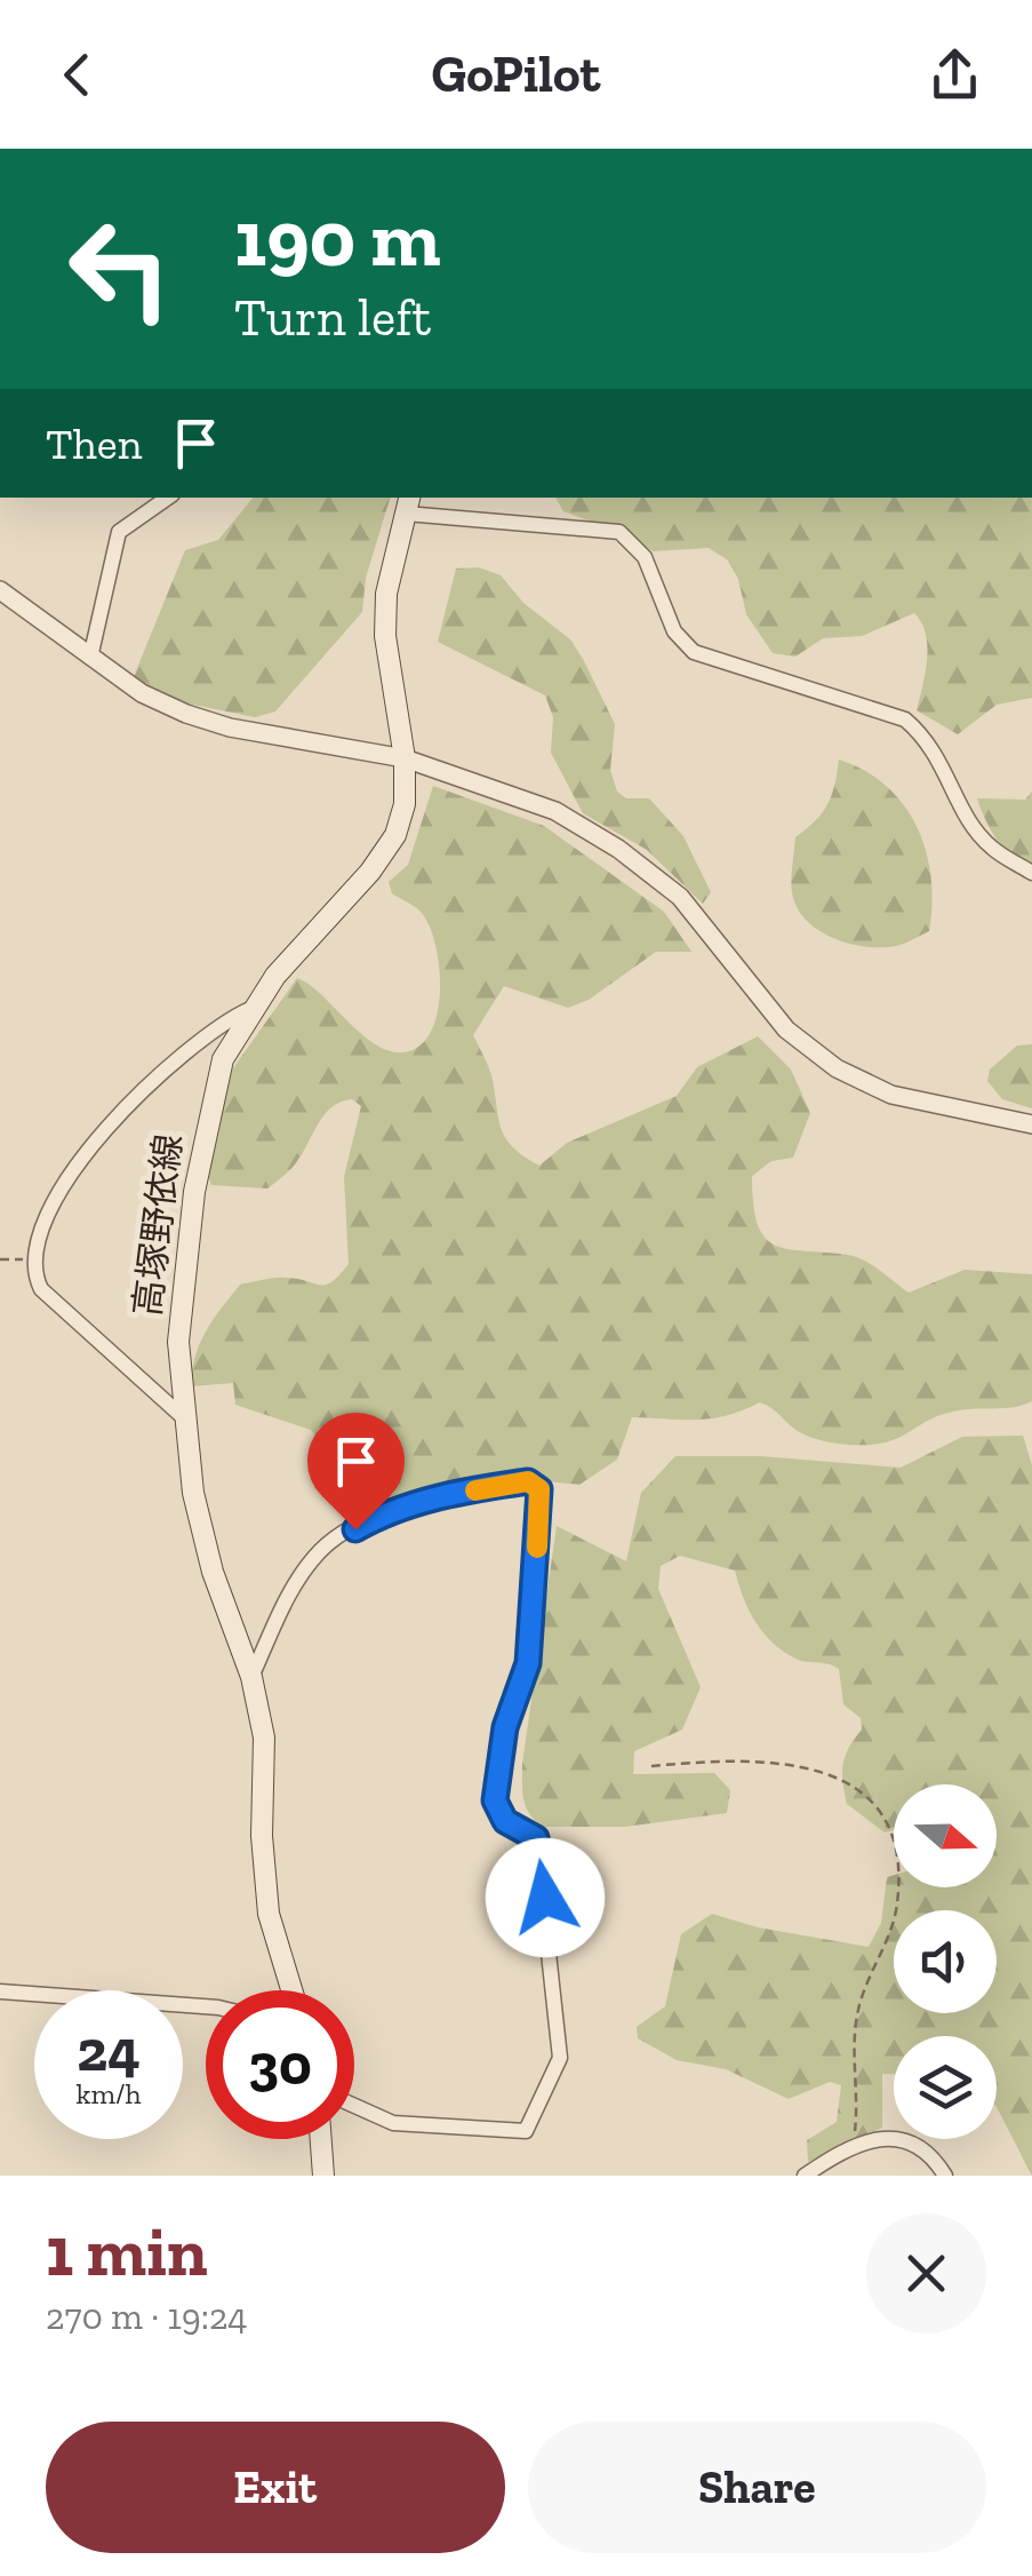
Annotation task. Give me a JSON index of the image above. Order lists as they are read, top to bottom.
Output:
{
  "streets": {
    "main road": ["高塚野依線"]
  },
  "north": "right",
  "page": {
    "header": "GoPilot",
    "turn": ["190 m", "Turn left"],
    "then": "Then",
    "speed": "24 km/h",
    "limit": "30",
    "heading": ["1 min", "270 m · 19:24"],
    "buttons": ["Exit", "Share"]
  }
}
